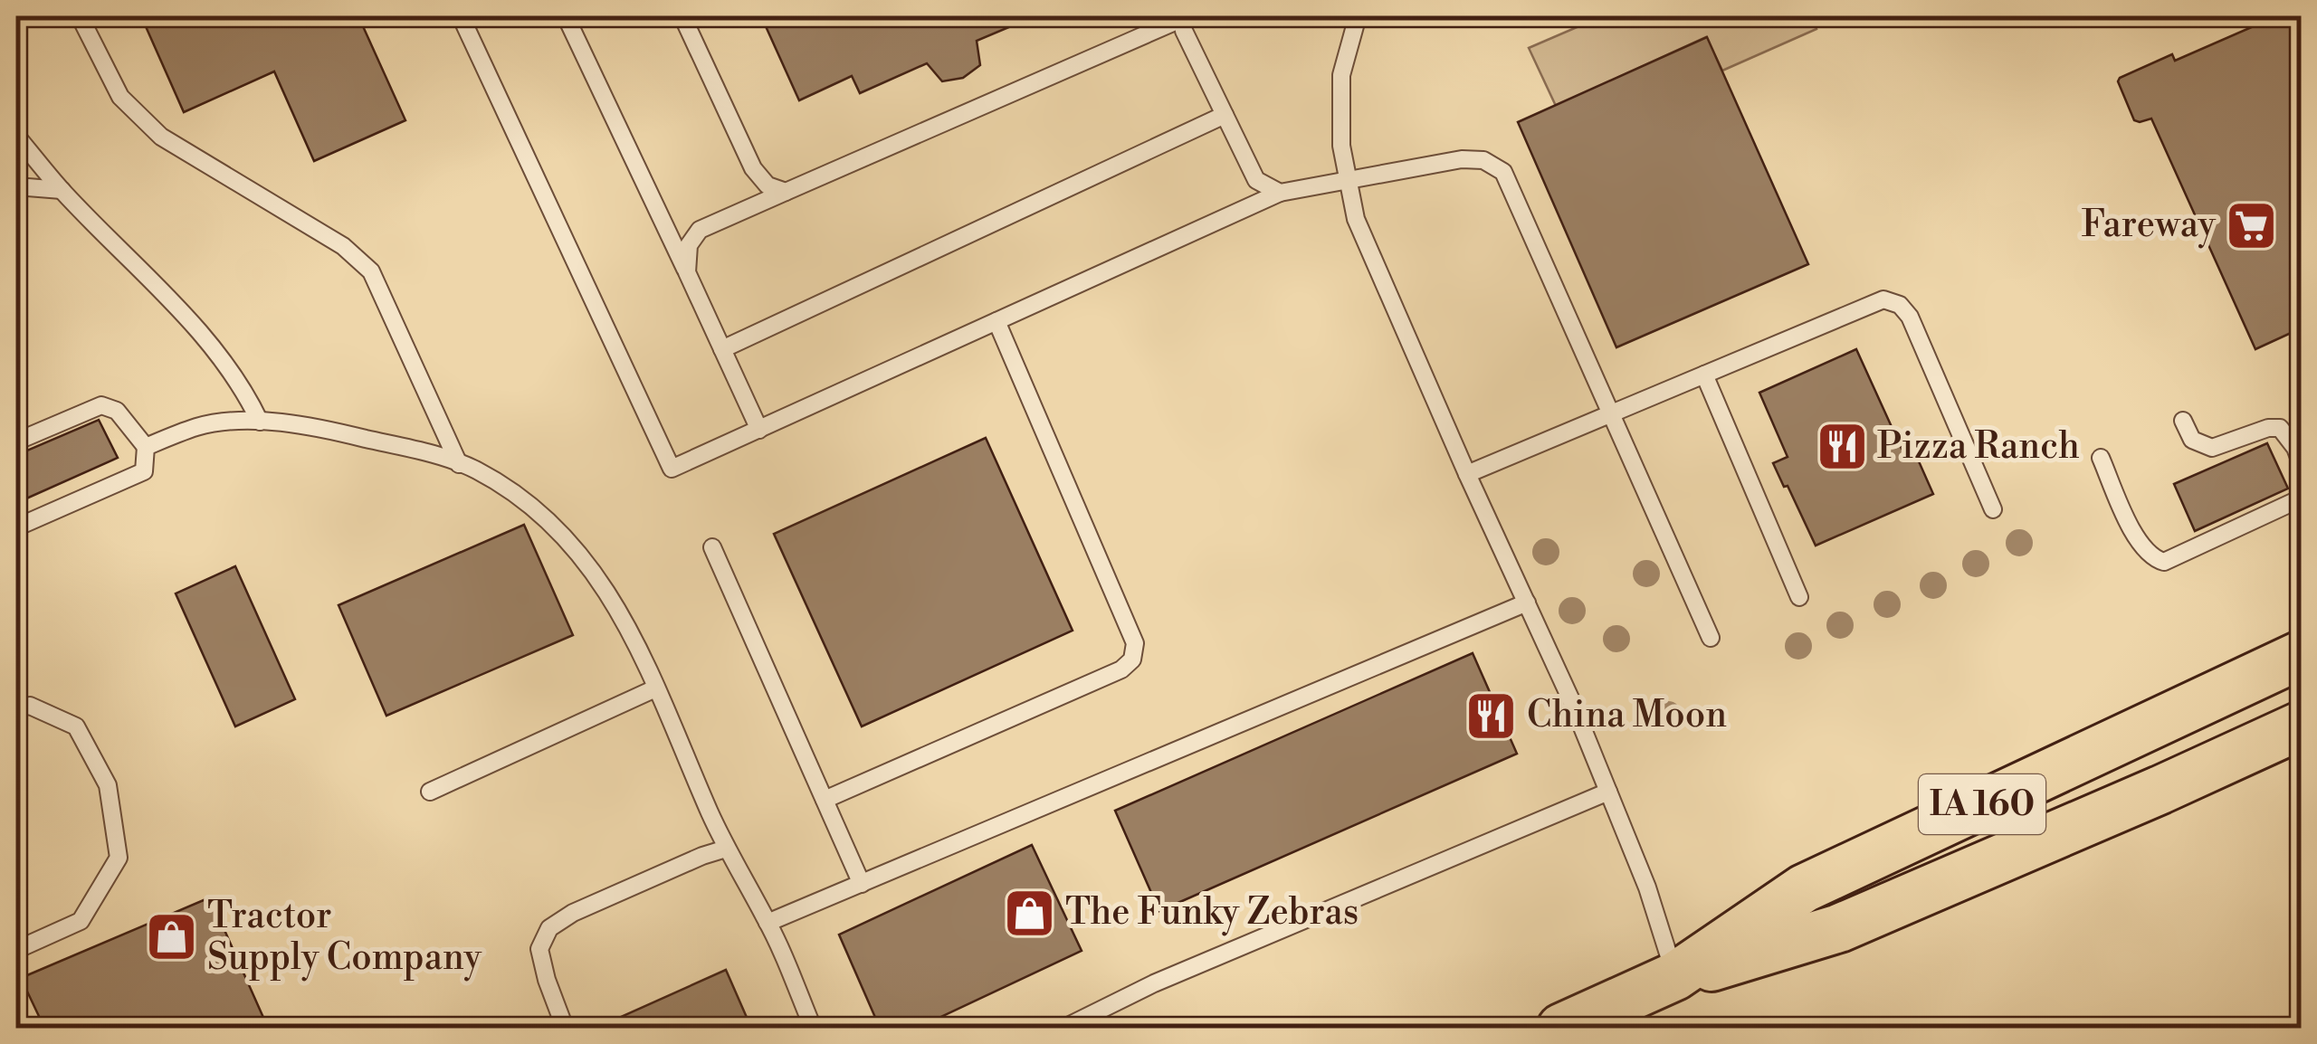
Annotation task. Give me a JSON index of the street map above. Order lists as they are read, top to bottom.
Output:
{
  "streets": {
    "main road": ["IA 160"]
  },
  "places": {
    "supermarket": ["Fareway"],
    "restaurant": ["Pizza Ranch", "China Moon"],
    "shop": ["The Funky Zebras", "Tractor Supply Company"]
  }
}
